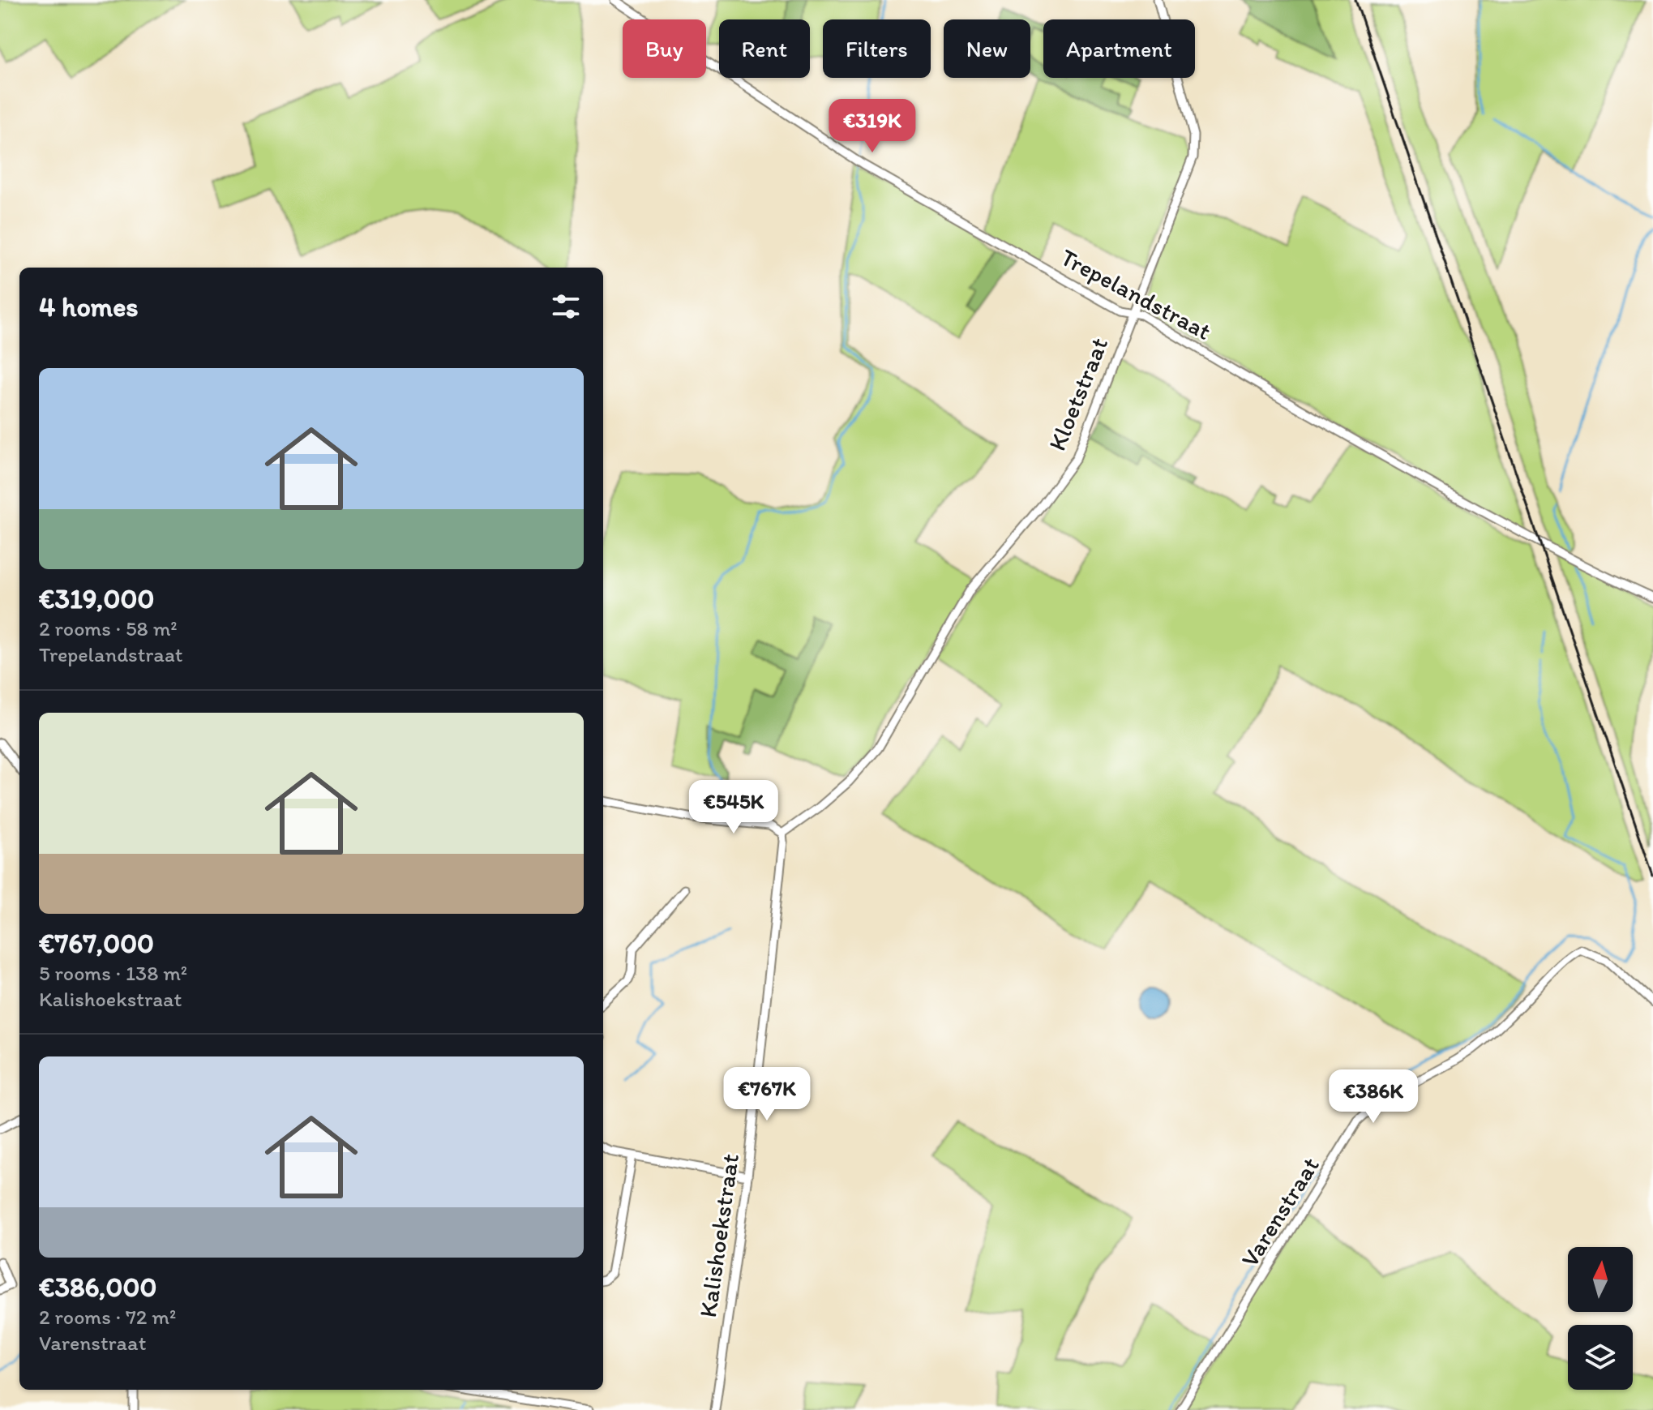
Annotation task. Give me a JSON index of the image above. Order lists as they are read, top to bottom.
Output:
{
  "streets": {
    "street": [
      "Trepelandstraat",
      "Kloetstraat",
      "Varenstraat",
      "Kalishoekstraat"
    ]
  },
  "crossings": [
    ["Trepelandstraat", "Kloetstraat"],
    ["Kloetstraat", "Kalishoekstraat"]
  ],
  "north": "top",
  "page": {
    "chip": [
      "Buy",
      "Rent",
      "Filters",
      "New",
      "Apartment"
    ],
    "price": [
      "€319K",
      "€545K",
      "€767K",
      "€386K"
    ],
    "heading": "4 homes",
    "list": [
      {
        "name": "€319,000",
        "note": "2 rooms · 58 m² · Trepelandstraat"
      },
      {
        "name": "€767,000",
        "note": "5 rooms · 138 m² · Kalishoekstraat"
      },
      {
        "name": "€386,000",
        "note": "2 rooms · 72 m² · Varenstraat"
      }
    ]
  }
}
